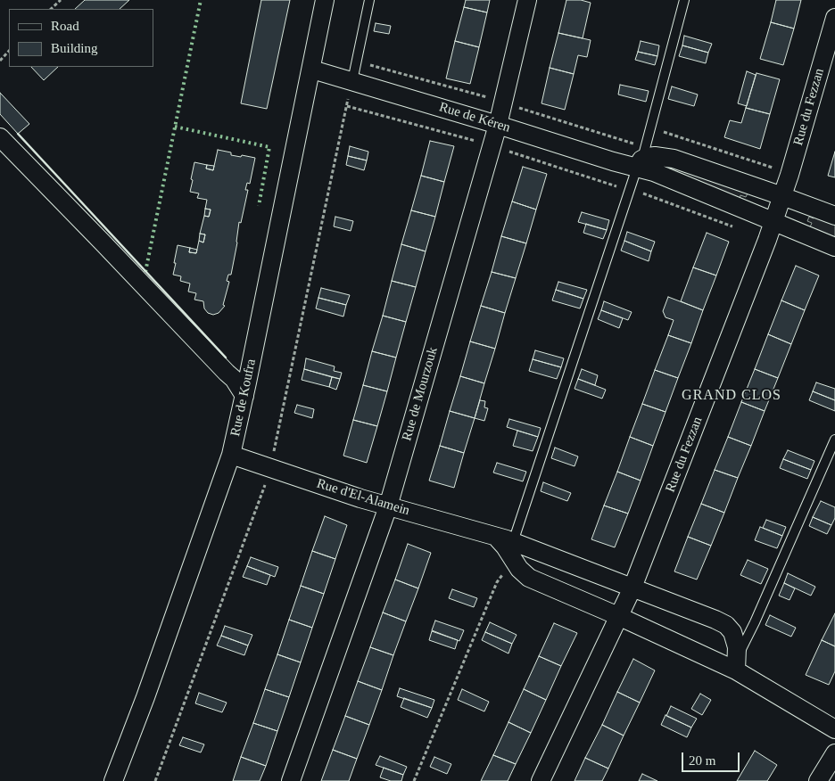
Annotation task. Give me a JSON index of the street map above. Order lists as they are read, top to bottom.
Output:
{
  "streets": {
    "street": [
      "Rue du Fezzan",
      "Rue de Kéren",
      "Rue de Mourzouk",
      "Rue de Koufra",
      "Rue d'El-Alamein"
    ]
  },
  "crossings": [
    ["Rue du Fezzan", "Rue de Kéren"],
    ["Rue du Fezzan", "Rue d'El-Alamein"],
    ["Rue de Kéren", "Rue de Mourzouk"],
    ["Rue de Kéren", "Rue de Koufra"],
    ["Rue de Kéren", "Rue d'El-Alamein"],
    ["Rue de Mourzouk", "Rue d'El-Alamein"],
    ["Rue de Koufra", "Rue d'El-Alamein"]
  ],
  "districts": ["GRAND CLOS"],
  "legend": ["Road", "Building"],
  "scale_bar": "20 m"
}
